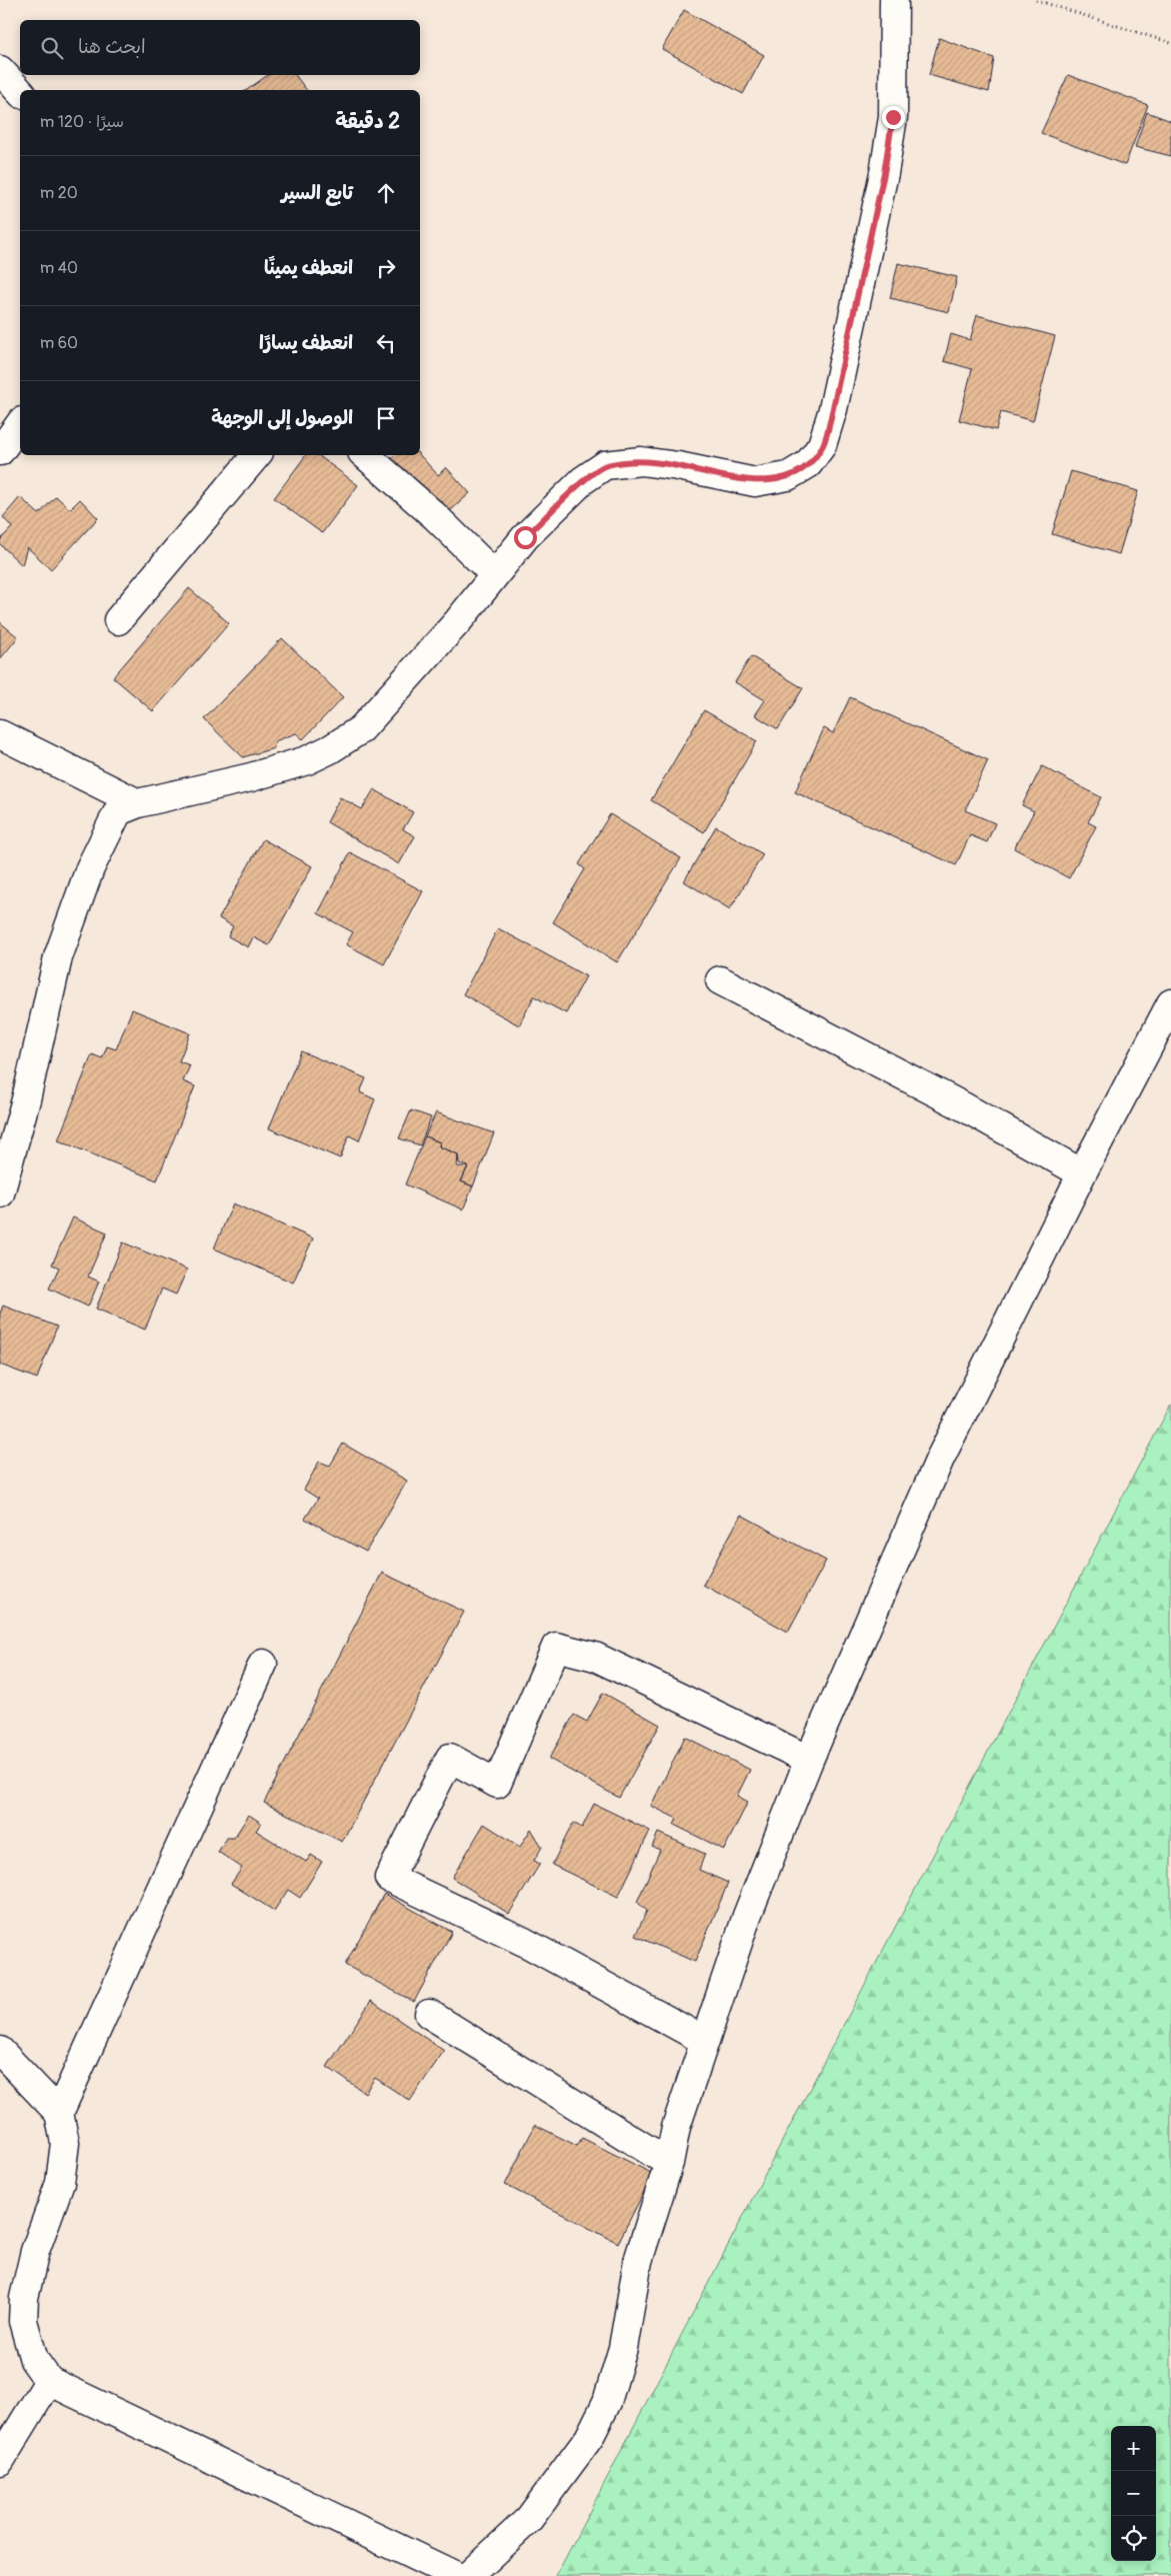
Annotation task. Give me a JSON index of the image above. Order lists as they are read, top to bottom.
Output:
{
  "page": {
    "search": "ابحث هنا",
    "heading": ["2 دقيقة", "سيرًا · 120 m"],
    "list": [
      ["تابع السير", "20 m"],
      ["انعطف يمينًا", "40 m"],
      ["انعطف يسارًا", "60 m"],
      "الوصول إلى الوجهة"
    ],
    "map_buttons": ["+", "−"]
  }
}
